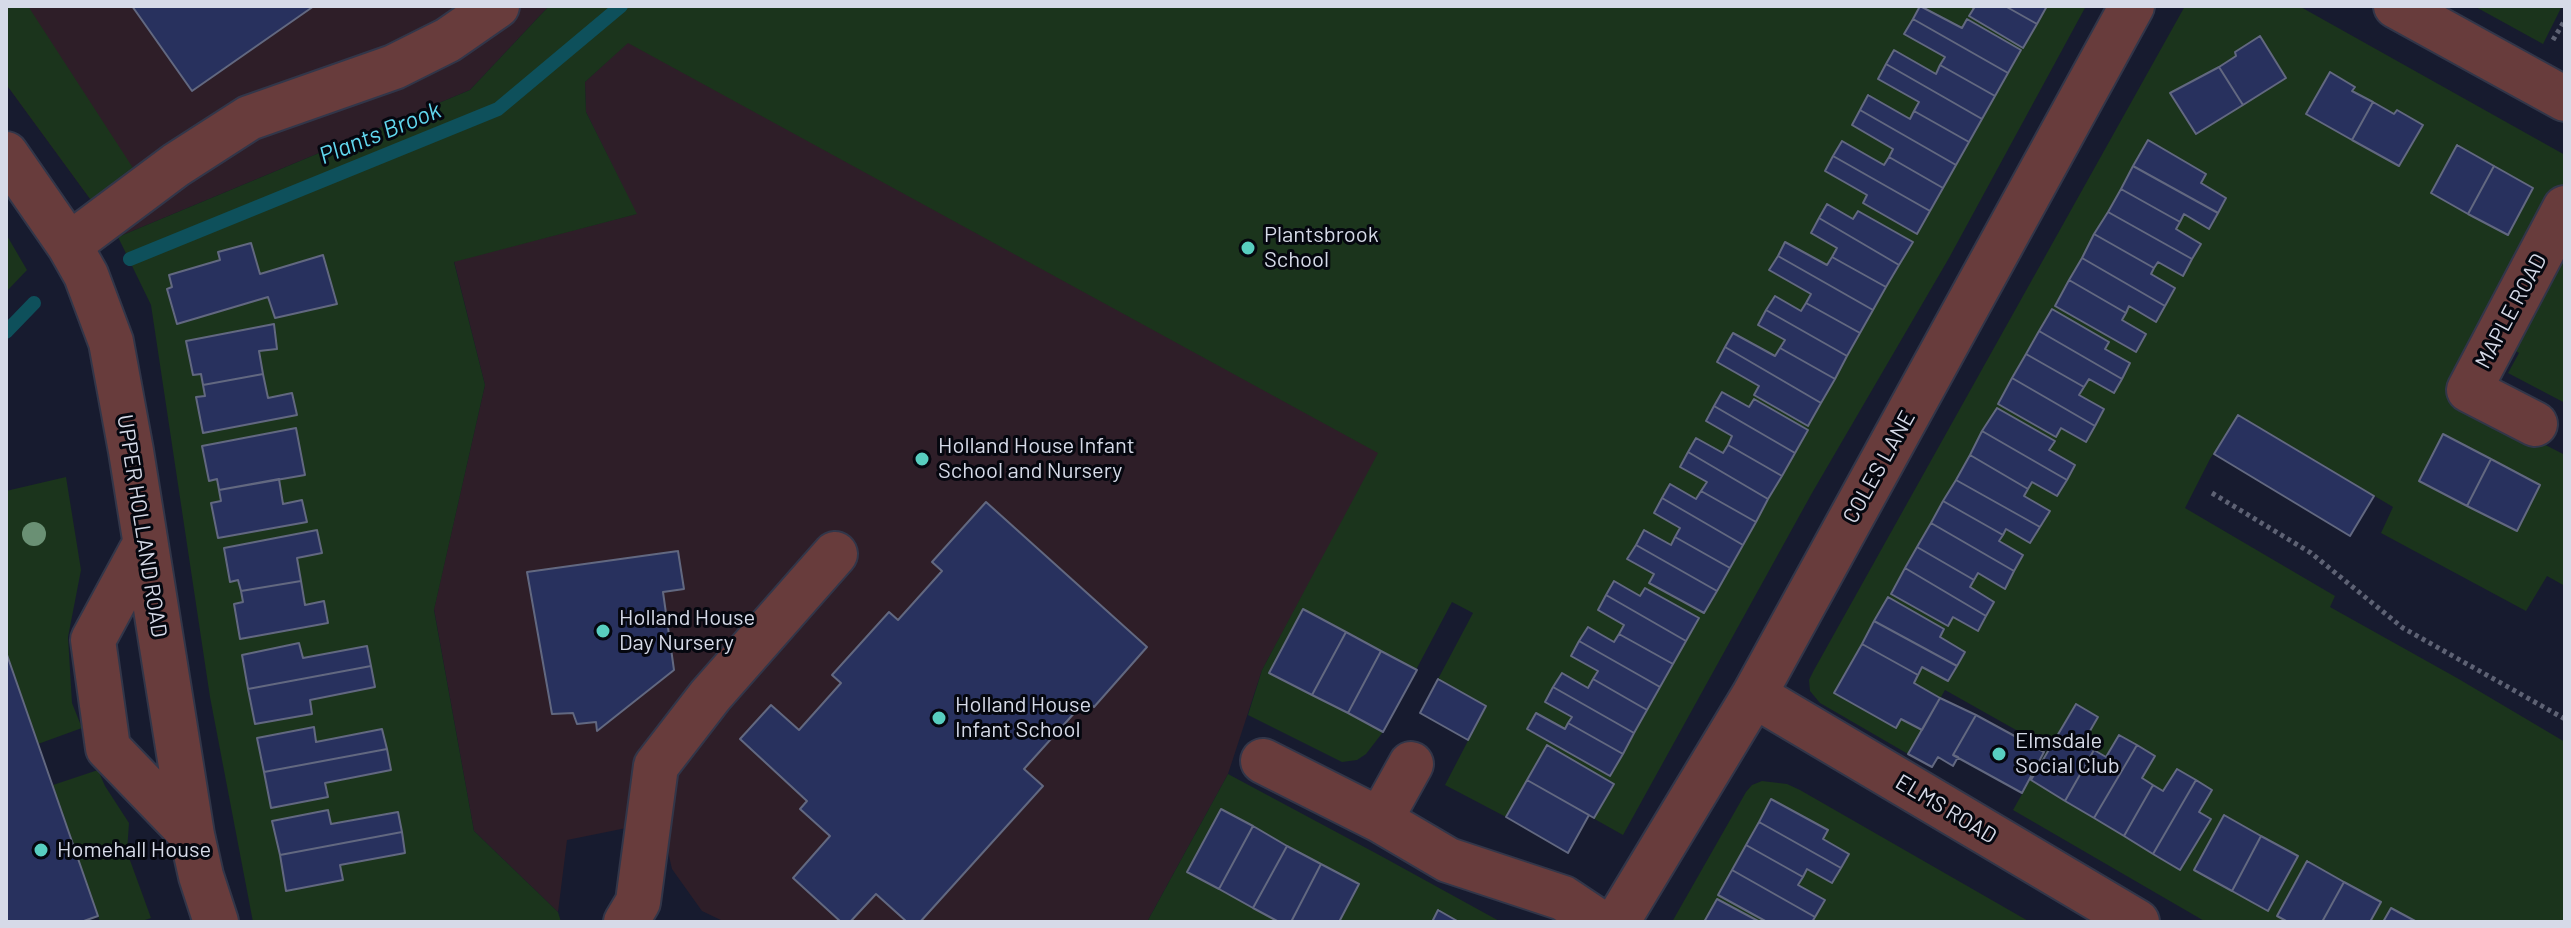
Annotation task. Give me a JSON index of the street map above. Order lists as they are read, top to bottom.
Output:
{
  "streets": {
    "street": [
      "MAPLE ROAD",
      "COLES LANE",
      "UPPER HOLLAND ROAD",
      "ELMS ROAD"
    ]
  },
  "crossings": [
    ["COLES LANE", "ELMS ROAD"]
  ],
  "water": ["Plants Brook"],
  "places": [
    "Plantsbrook School",
    "Holland House Infant School and Nursery",
    "Holland House Day Nursery",
    "Holland House Infant School",
    "Elmsdale Social Club",
    "Homehall House"
  ]
}
